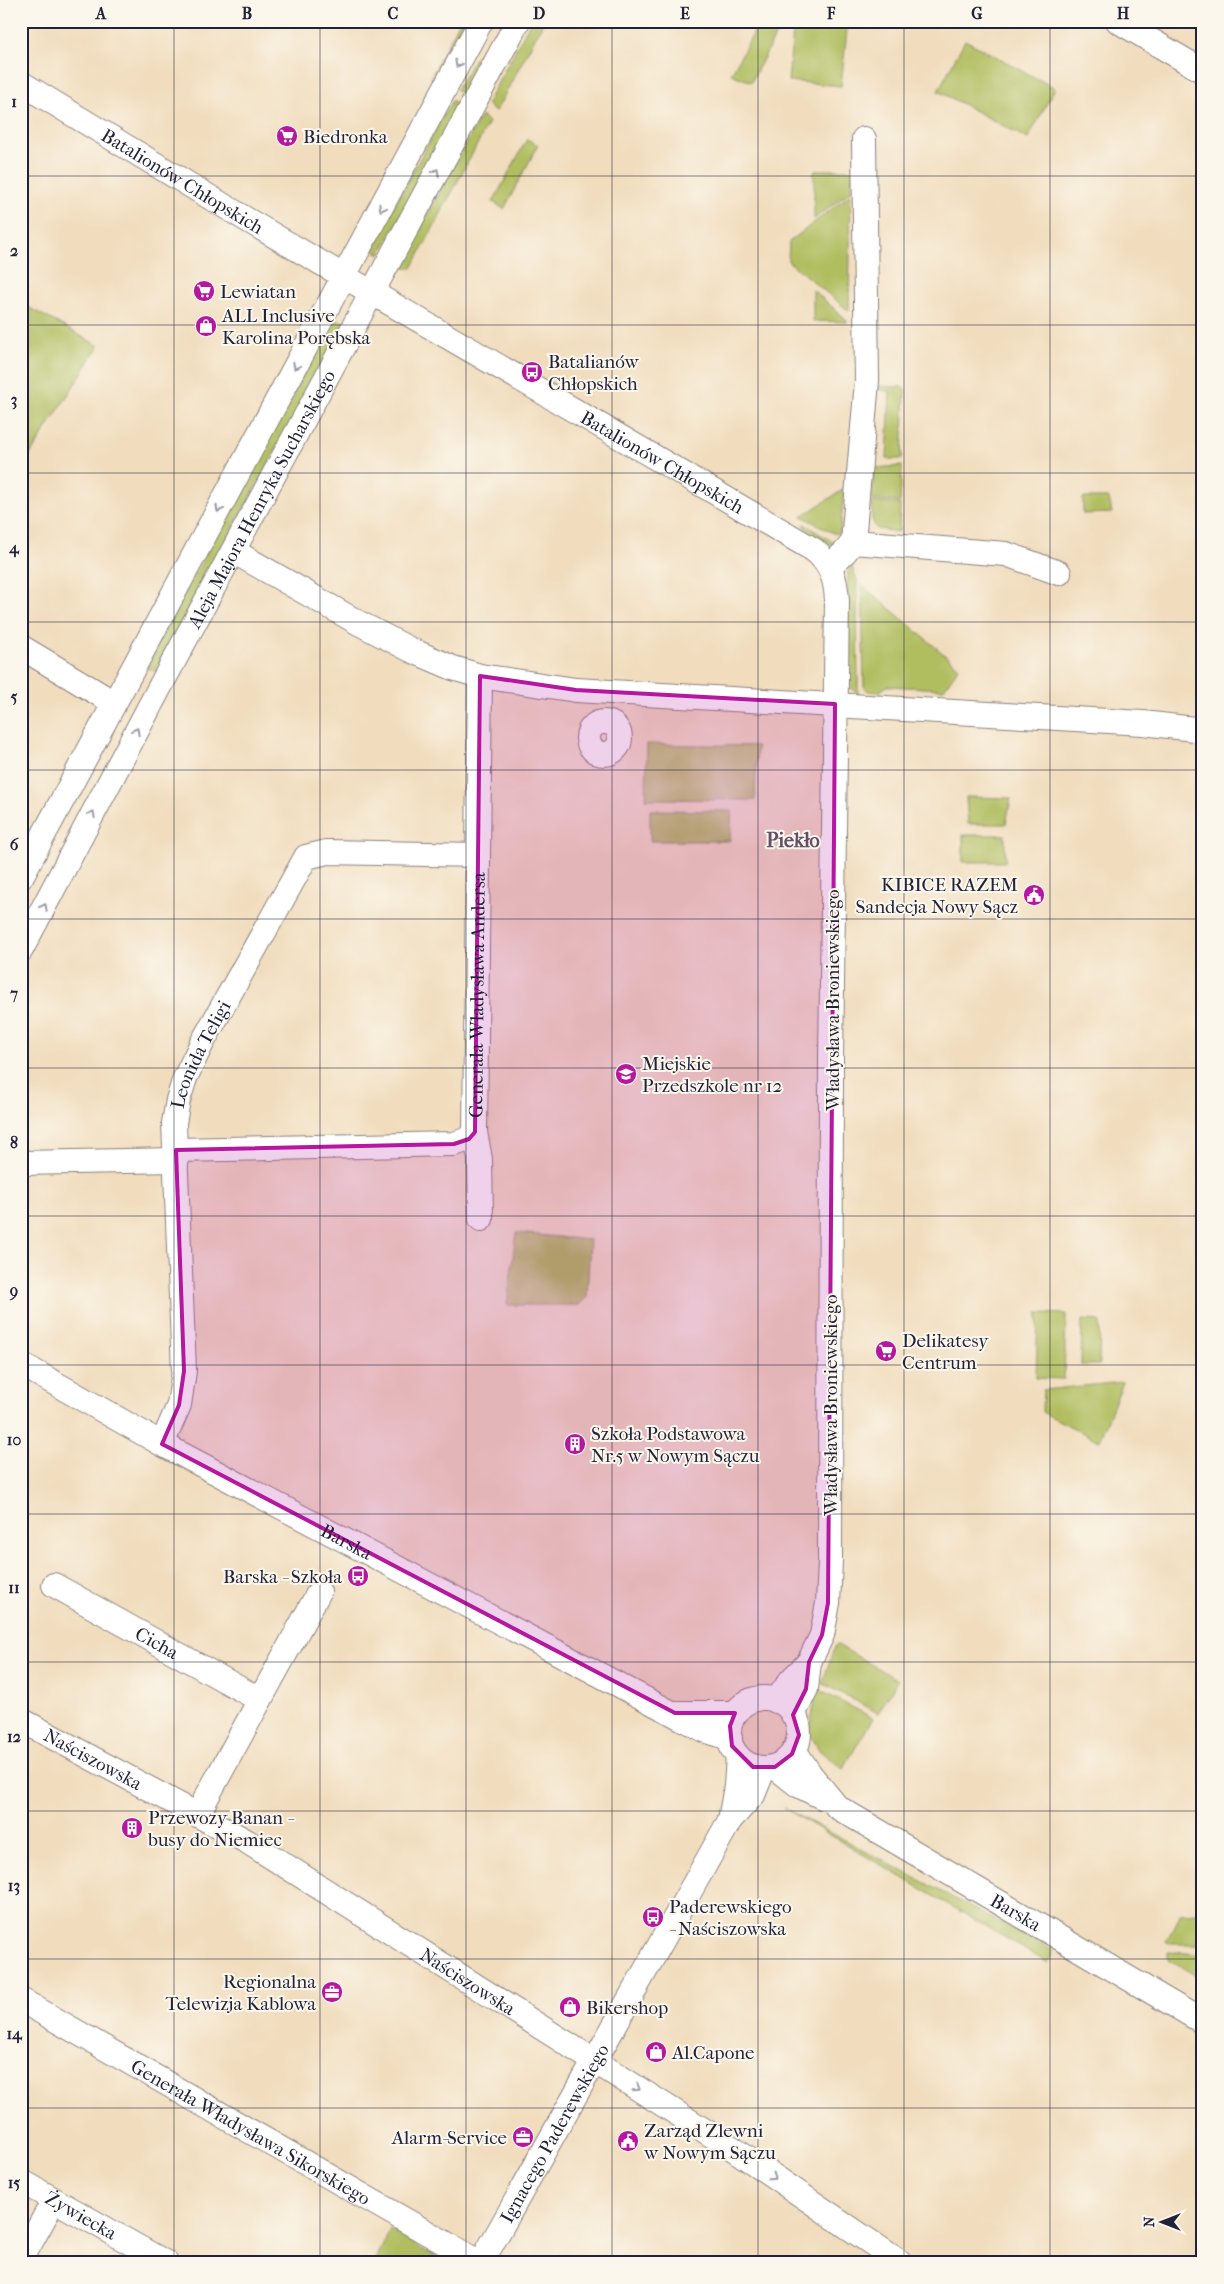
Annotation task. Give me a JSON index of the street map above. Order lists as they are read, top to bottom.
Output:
{
  "streets": {
    "street": [
      "Batalionów Chłopskich",
      "Aleja Majora Henryka Sucharskiego",
      "Generała Władysława Andersa",
      "Władysława Broniewskiego",
      "Leonida Teligi",
      "Barska",
      "Cicha",
      "Naściszowska",
      "Generała Władysława Sikorskiego",
      "Ignacego Paderewskiego",
      "Żywiecka"
    ]
  },
  "crossings": [
    ["Batalionów Chłopskich", "Aleja Majora Henryka Sucharskiego"],
    ["Generała Władysława Andersa", "Leonida Teligi"],
    ["Władysława Broniewskiego", "Barska"],
    ["Władysława Broniewskiego", "Ignacego Paderewskiego"],
    ["Leonida Teligi", "Barska"],
    ["Barska", "Ignacego Paderewskiego"],
    ["Naściszowska", "Ignacego Paderewskiego"],
    ["Generała Władysława Sikorskiego", "Ignacego Paderewskiego"]
  ],
  "one_way": ["Naściszowska"],
  "districts": ["Piekło"],
  "places": {
    "supermarket": ["Biedronka", "Lewiatan", "Delikatesy Centrum"],
    "shop": ["ALL Inclusive Karolina Porębska", "Bikershop", "Al.Capone"],
    "bus stop": ["Batalianów Chłopskich", "Barska - Szkoła", "Paderewskiego - Naściszowska"],
    "public building": ["KIBICE RAZEM Sandecja Nowy Sącz", "Zarząd Zlewni w Nowym Sączu"],
    "school or university": ["Miejskie Przedszkole nr 12"],
    "building": ["Szkoła Podstawowa Nr.5 w Nowym Sączu", "Przewozy Banan - busy do Niemiec"],
    "office": ["Regionalna Telewizja Kablowa", "Alarm-Service"]
  },
  "north": "left",
  "grid": {
    "columns": [
      "A",
      "B",
      "C",
      "D",
      "E",
      "F",
      "G",
      "H"
    ],
    "rows": [
      "1",
      "2",
      "3",
      "4",
      "5",
      "6",
      "7",
      "8",
      "9",
      "10",
      "11",
      "12",
      "13",
      "14",
      "15"
    ]
  }
}
